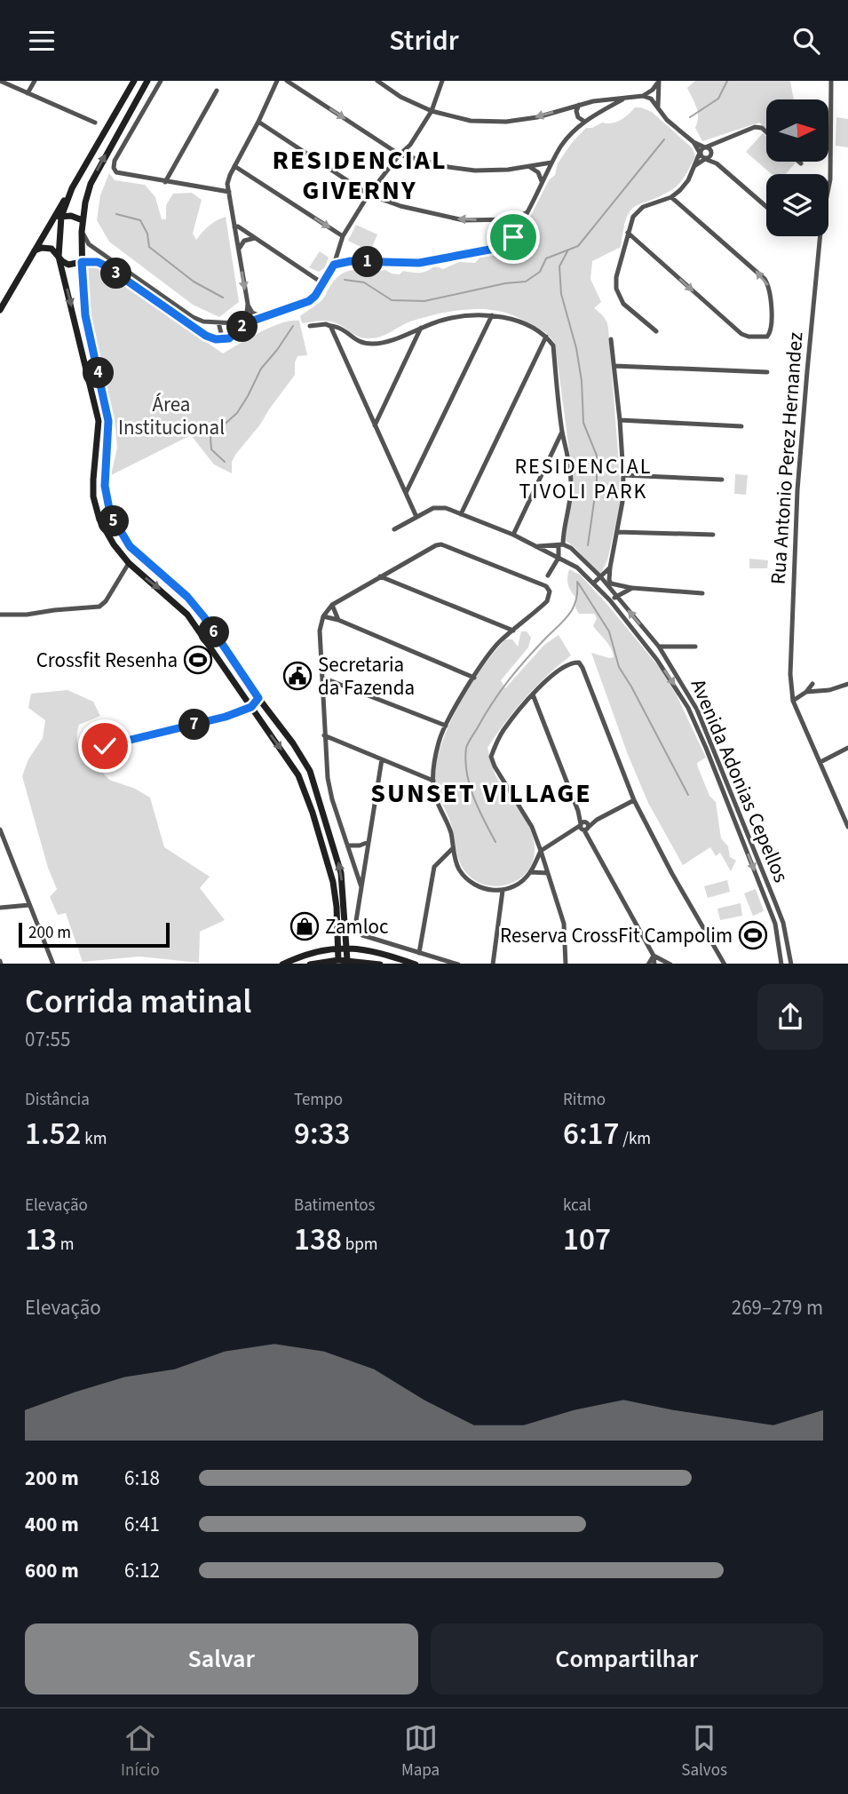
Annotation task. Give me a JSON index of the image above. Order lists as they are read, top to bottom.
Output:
{
  "streets": {
    "street": ["Rua Antonio Perez Hernandez", "Avenida Adonias Cepellos"]
  },
  "districts": ["RESIDENCIAL GIVERNY", "RESIDENCIAL TIVOLI PARK", "SUNSET VILLAGE"],
  "parks": ["Área Institucional"],
  "places": {
    "sports": ["Crossfit Resenha", "Reserva CrossFit Campolim"],
    "public building": ["Secretaria da Fazenda"],
    "shop": ["Zamloc"]
  },
  "scale_bar": "200 m",
  "north": "right",
  "page": {
    "header": "Stridr",
    "pins": [
      "1",
      "3",
      "2",
      "4",
      "5",
      "6",
      "7"
    ],
    "scale": "200 m",
    "heading": ["Corrida matinal", "07:55"],
    "stats": [
      ["Distância", "1.52 km"],
      ["Tempo", "9:33"],
      ["Ritmo", "6:17 /km"],
      ["Elevação", "13 m"],
      ["Batimentos", "138 bpm"],
      ["kcal", "107"]
    ],
    "chart": ["Elevação", "269–279 m"],
    "list": [
      {
        "name": "200 m",
        "note": "6:18"
      },
      {
        "name": "400 m",
        "note": "6:41"
      },
      {
        "name": "600 m",
        "note": "6:12"
      }
    ],
    "buttons": ["Salvar", "Compartilhar"],
    "tabs": ["Início", "Mapa", "Salvos"]
  }
}
